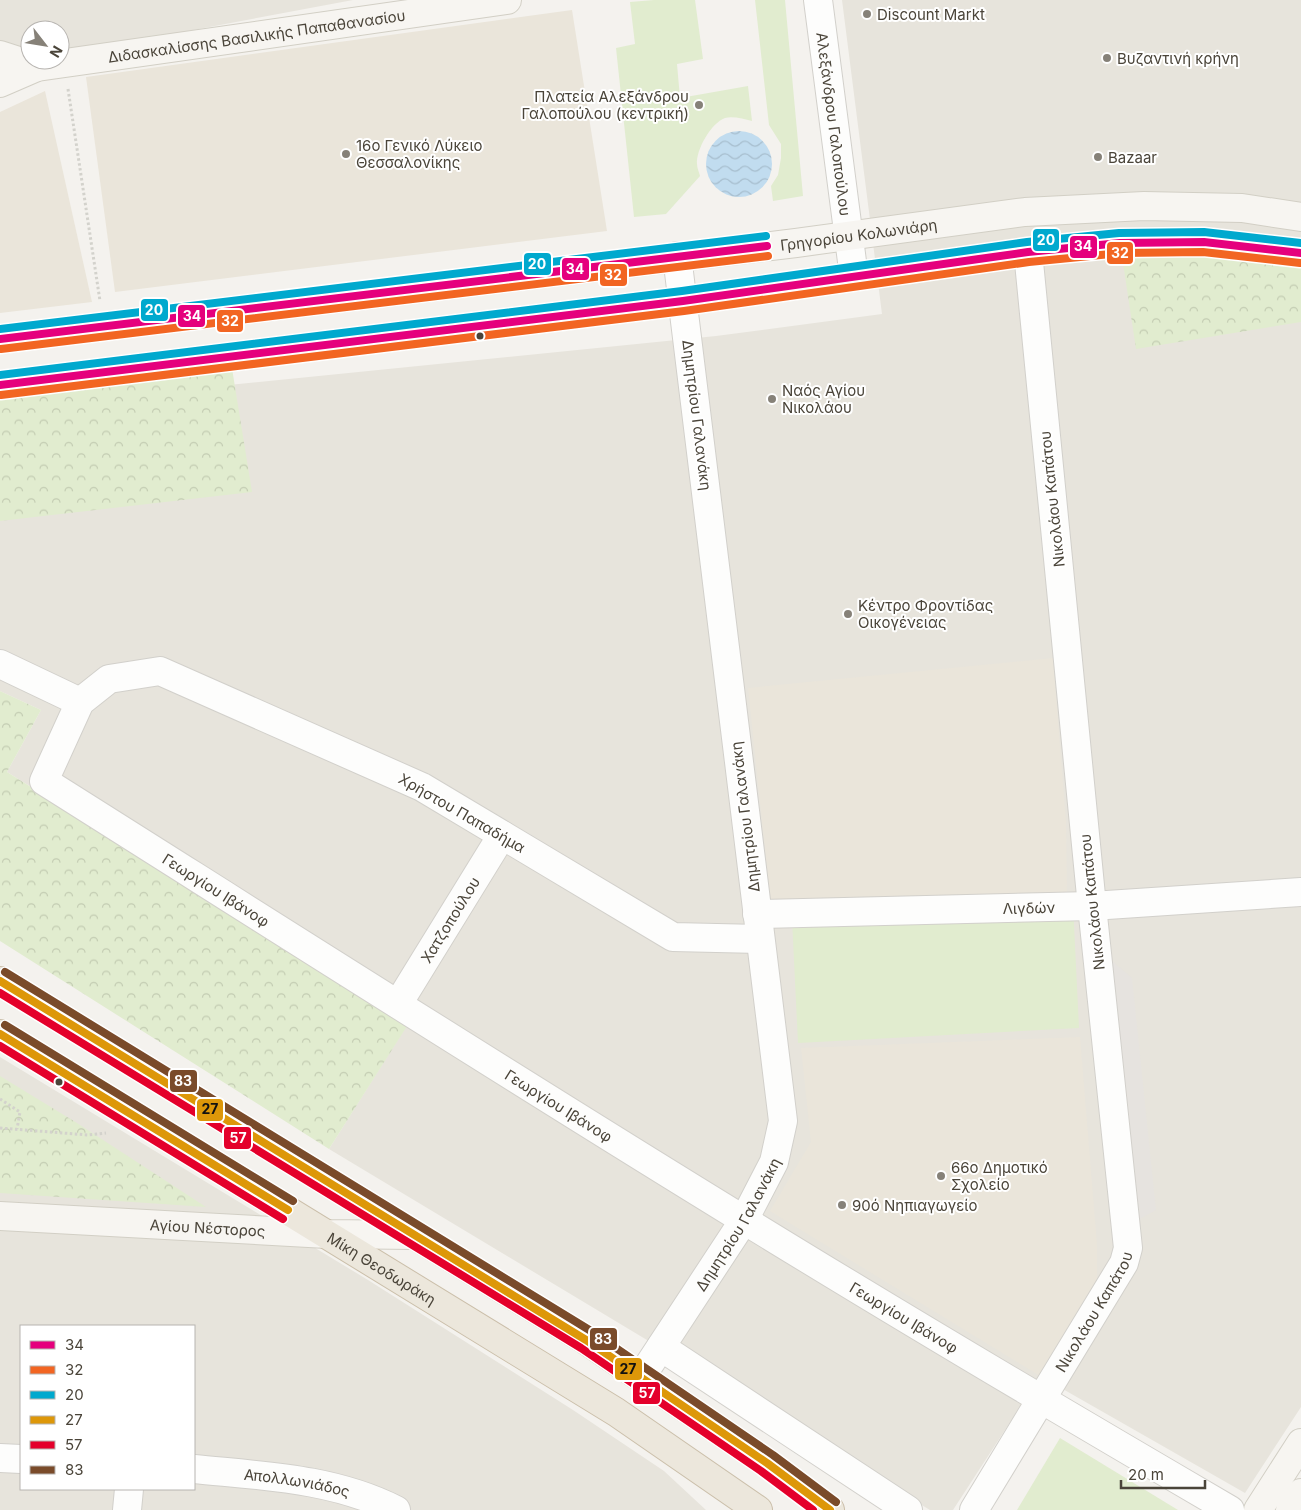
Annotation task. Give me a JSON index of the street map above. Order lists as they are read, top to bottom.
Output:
{
  "streets": {
    "highway": ["Μίκη Θεοδωράκη"],
    "main road": ["Διδασκαλίσσης Βασιλικής Παπαθανασίου", "Γρηγορίου Κολωνιάρη", "Αγίου Νέστορος"],
    "street": [
      "Αλεξάνδρου Γαλοπούλου",
      "Δημητρίου Γαλανάκη",
      "Νικολάου Καπάτου",
      "Χρήστου Παπαδήμα",
      "Γεωργίου Ιβάνοφ",
      "Λιγδών",
      "Χατζοπούλου",
      "Απολλωνιάδος"
    ]
  },
  "crossings": [
    ["Αλεξάνδρου Γαλοπούλου", "Γρηγορίου Κολωνιάρη"],
    ["Γρηγορίου Κολωνιάρη", "Δημητρίου Γαλανάκη"],
    ["Δημητρίου Γαλανάκη", "Χρήστου Παπαδήμα"],
    ["Δημητρίου Γαλανάκη", "Γεωργίου Ιβάνοφ"],
    ["Δημητρίου Γαλανάκη", "Λιγδών"],
    ["Νικολάου Καπάτου", "Γεωργίου Ιβάνοφ"],
    ["Νικολάου Καπάτου", "Λιγδών"],
    ["Χρήστου Παπαδήμα", "Γεωργίου Ιβάνοφ"],
    ["Χρήστου Παπαδήμα", "Λιγδών"],
    ["Χρήστου Παπαδήμα", "Χατζοπούλου"],
    ["Γεωργίου Ιβάνοφ", "Χατζοπούλου"],
    ["Αγίου Νέστορος", "Μίκη Θεοδωράκη"]
  ],
  "places": [
    "Discount Markt",
    "Βυζαντινή κρήνη",
    "Πλατεία Αλεξάνδρου Γαλοπούλου (κεντρική)",
    "16ο Γενικό Λύκειο Θεσσαλονίκης",
    "Bazaar",
    "Ναός Αγίου Νικολάου",
    "Κέντρο Φροντίδας Οικογένειας",
    "66ο Δημοτικό Σχολείο",
    "90ό Νηπιαγωγείο"
  ],
  "lines": [
    "transit line 20",
    "transit line 34",
    "transit line 32",
    "transit line 83",
    "transit line 27",
    "transit line 57"
  ],
  "legend": [
    "34",
    "32",
    "20",
    "27",
    "57",
    "83"
  ],
  "scale_bar": "20 m",
  "north": "bottom right"
}
